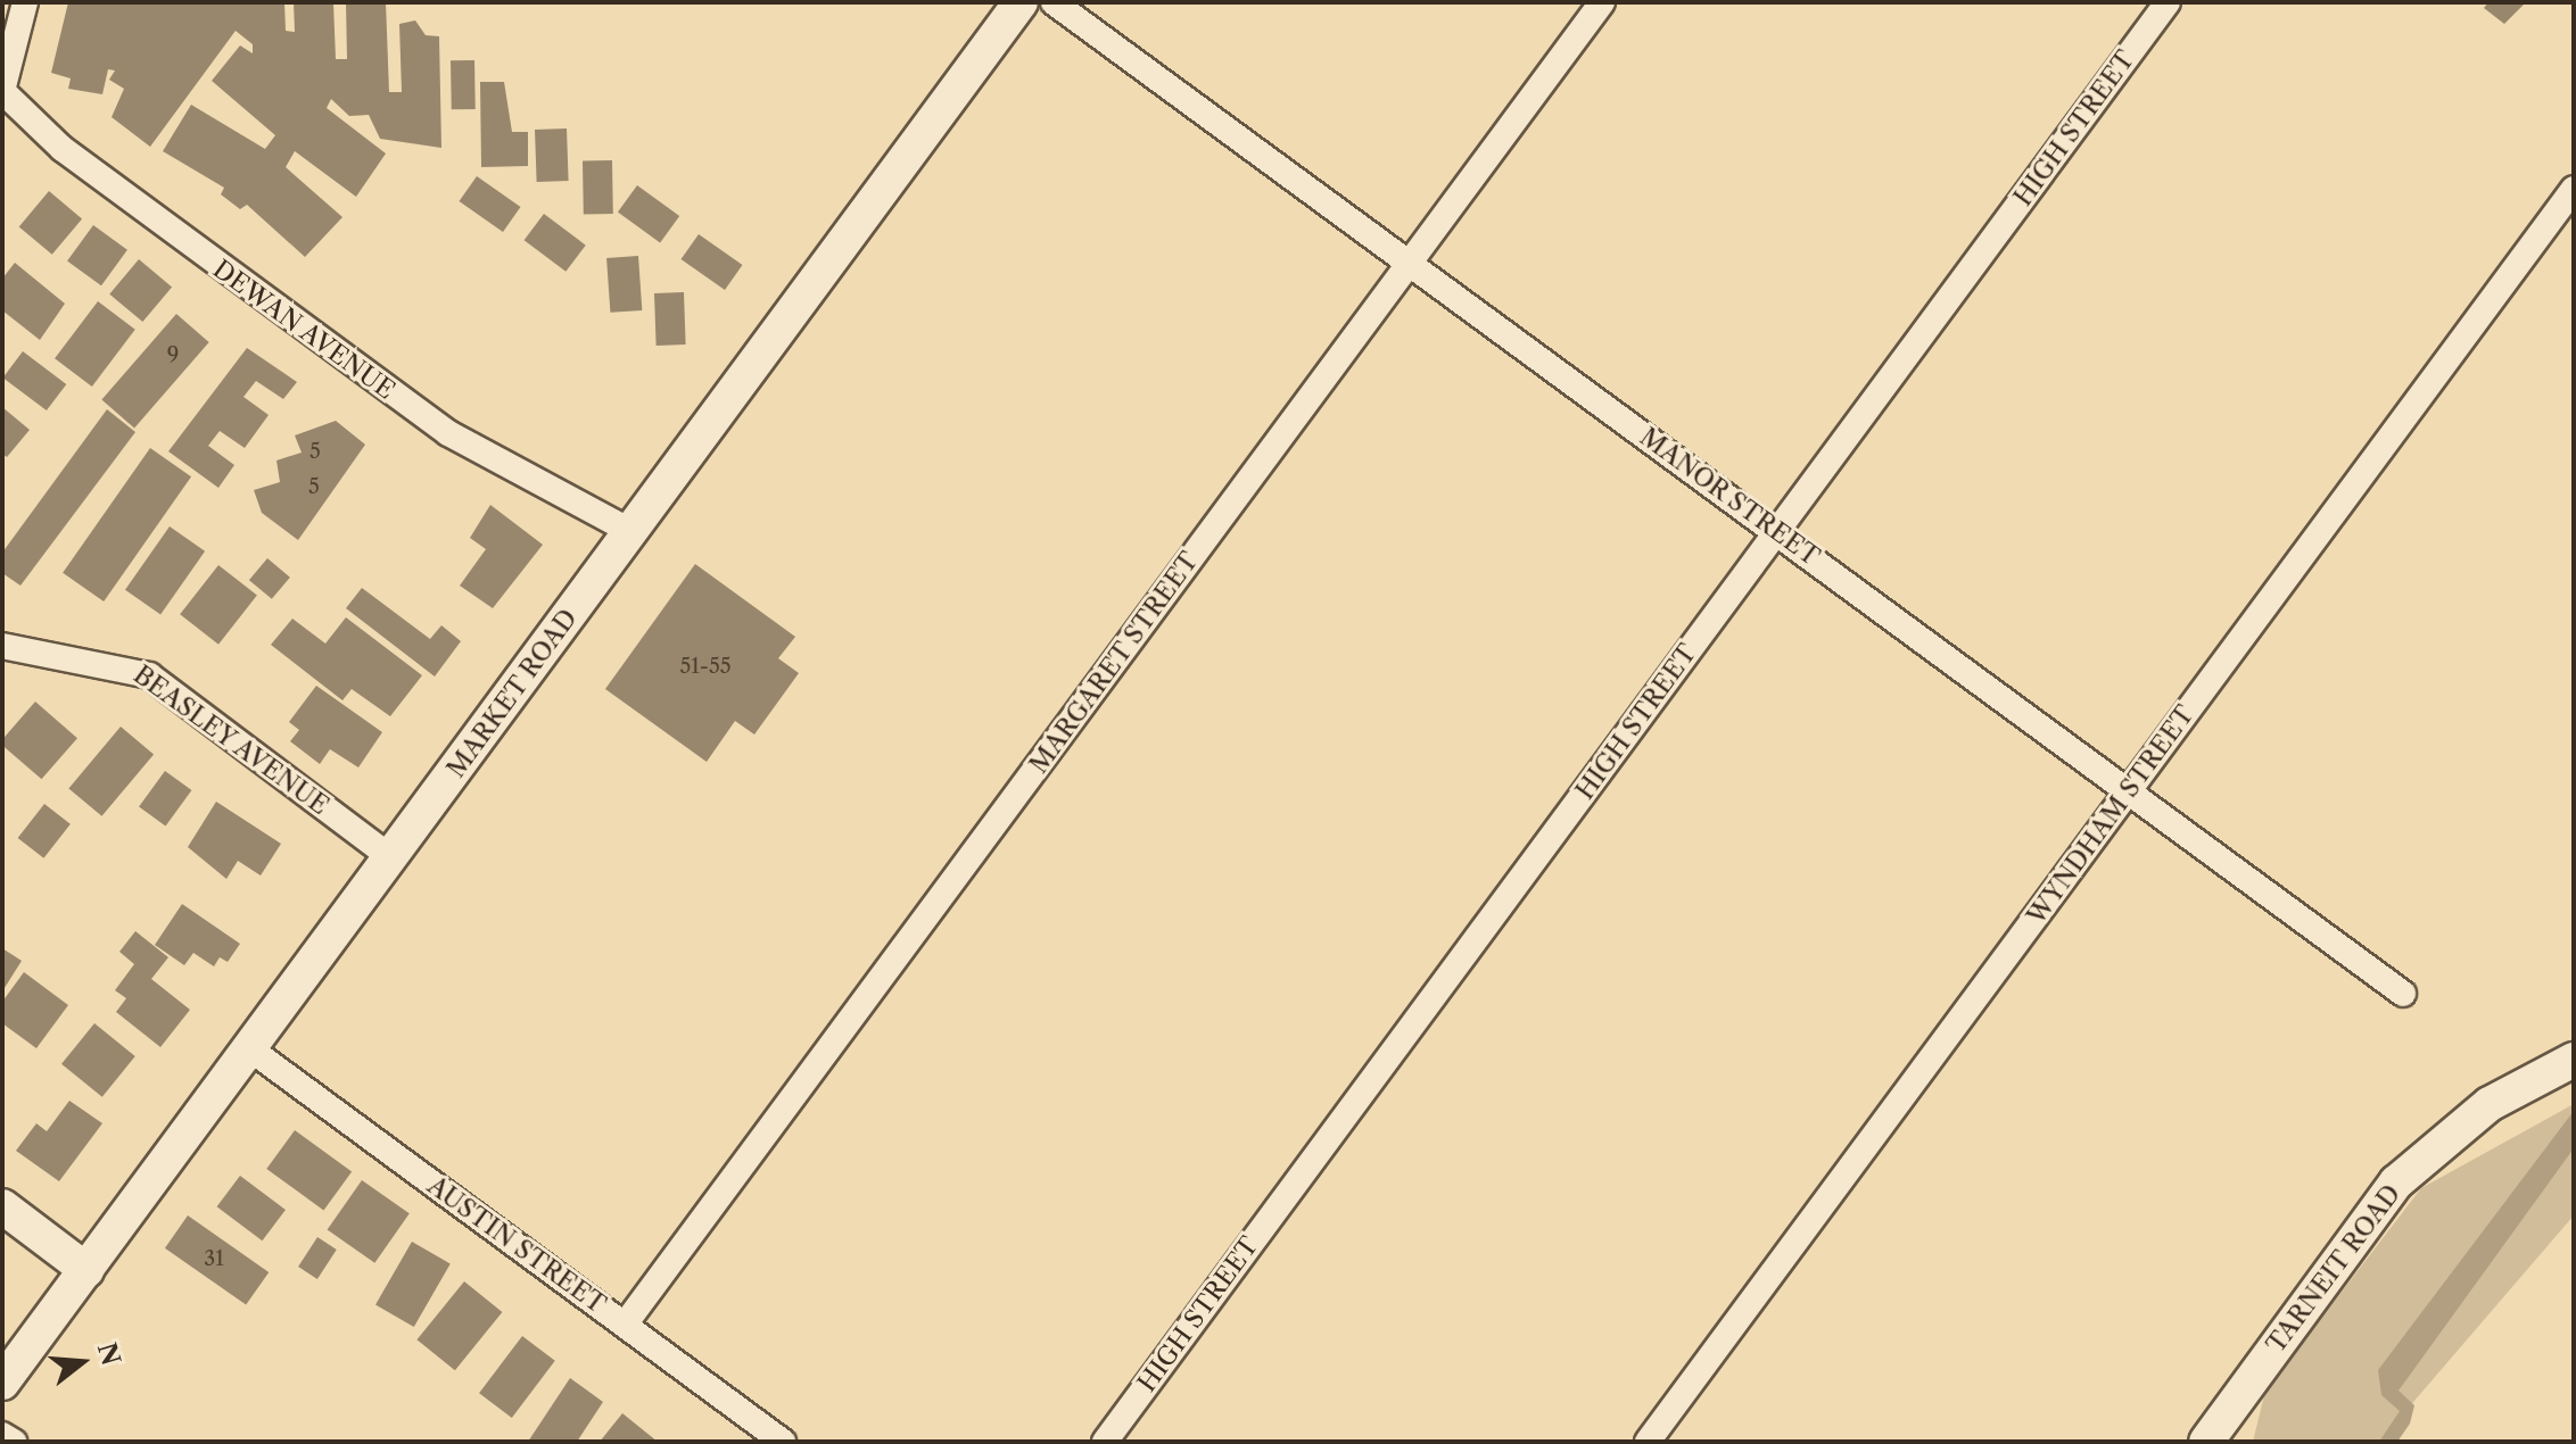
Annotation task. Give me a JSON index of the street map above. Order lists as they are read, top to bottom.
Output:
{
  "streets": {
    "street": [
      "HIGH STREET",
      "DEWAN AVENUE",
      "MANOR STREET",
      "MARGARET STREET",
      "MARKET ROAD",
      "BEASLEY AVENUE",
      "WYNDHAM STREET",
      "AUSTIN STREET",
      "TARNEIT ROAD"
    ]
  },
  "crossings": [
    ["HIGH STREET", "MANOR STREET"],
    ["DEWAN AVENUE", "MARKET ROAD"],
    ["MANOR STREET", "MARGARET STREET"],
    ["MANOR STREET", "WYNDHAM STREET"],
    ["MARGARET STREET", "AUSTIN STREET"],
    ["MARKET ROAD", "BEASLEY AVENUE"],
    ["MARKET ROAD", "AUSTIN STREET"]
  ],
  "house_numbers": [
    "9",
    "5",
    "5",
    "51-55",
    "31"
  ],
  "north": "right"
}
